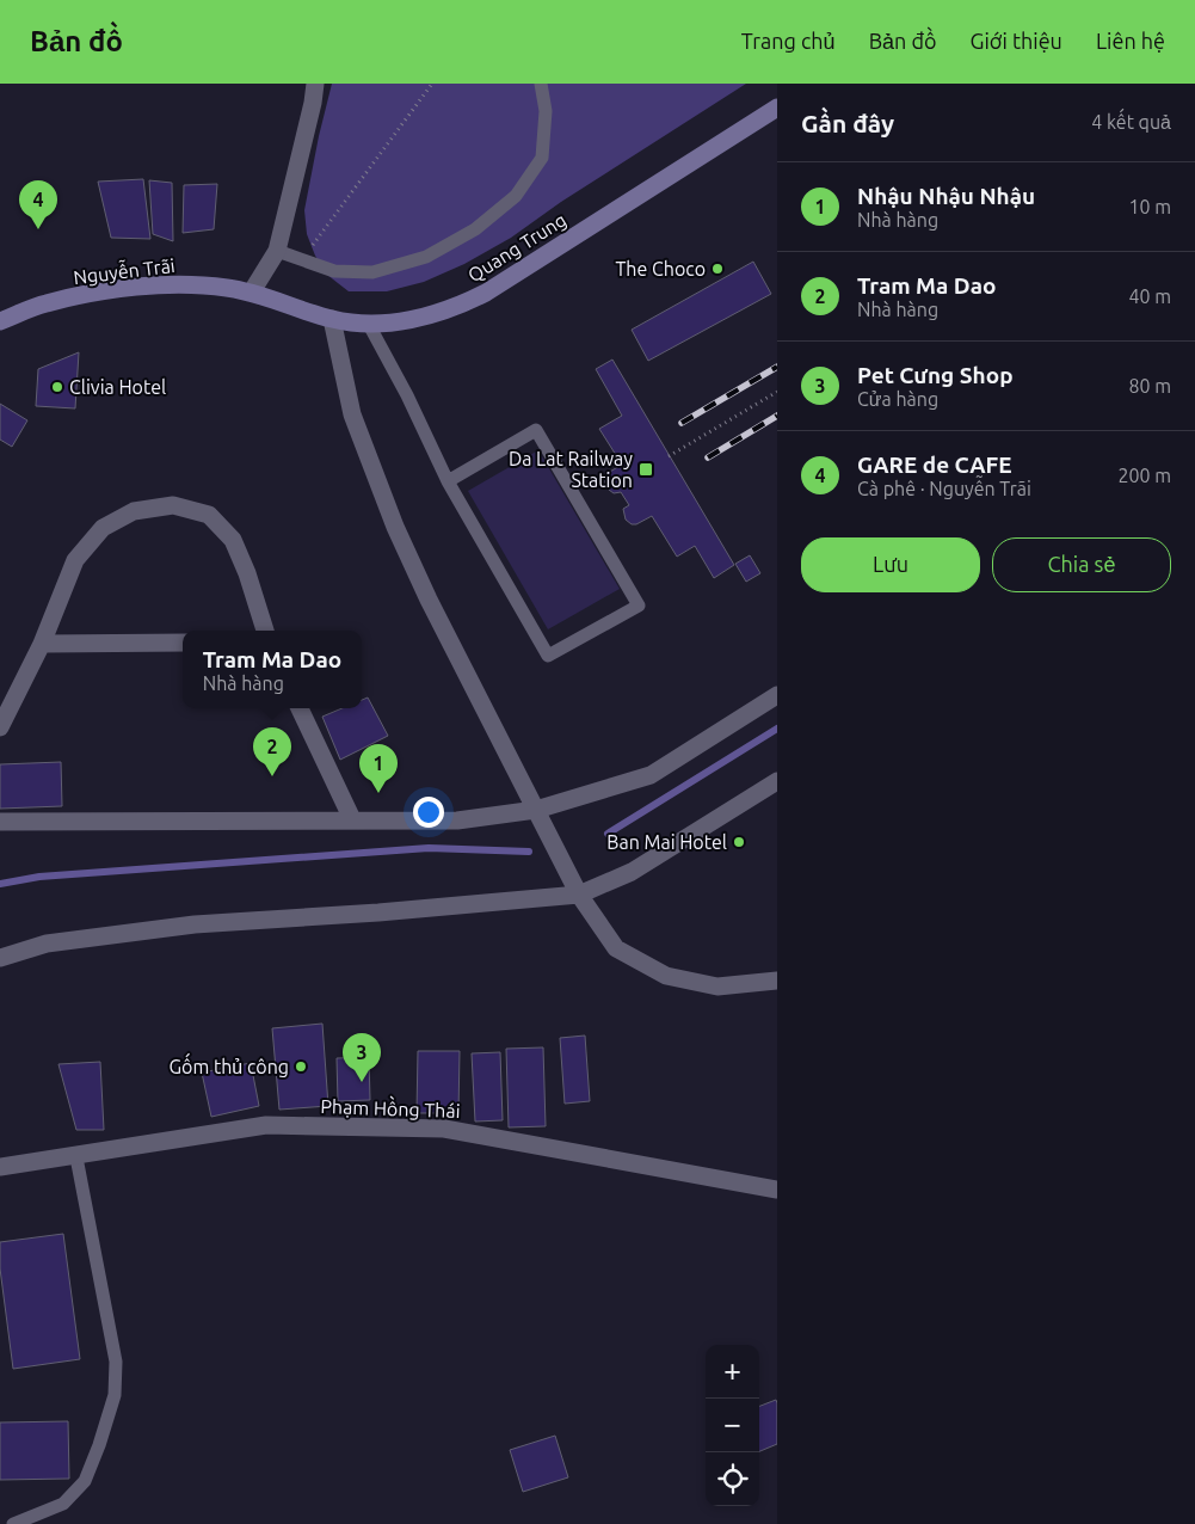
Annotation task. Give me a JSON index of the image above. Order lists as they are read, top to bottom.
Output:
{
  "streets": {
    "main road": ["Quang Trung", "Nguyễn Trãi"],
    "street": ["Phạm Hồng Thái"]
  },
  "crossings": [
    ["Quang Trung", "Nguyễn Trãi"]
  ],
  "places": {
    "other": [
      "The Choco",
      "Clivia Hotel",
      "Ban Mai Hotel",
      "Gốm thủ công"
    ],
    "transit": ["Da Lat Railway Station"]
  },
  "page": {
    "header": "Bản đồ",
    "nav": [
      "Trang chủ",
      "Bản đồ",
      "Giới thiệu",
      "Liên hệ"
    ],
    "heading": ["Gần đây", "4 kết quả"],
    "list": [
      {
        "mark": "1",
        "name": "Nhậu Nhậu Nhậu",
        "note": "Nhà hàng",
        "value": "10 m"
      },
      {
        "mark": "2",
        "name": "Tram Ma Dao",
        "note": "Nhà hàng",
        "value": "40 m"
      },
      {
        "mark": "3",
        "name": "Pet Cưng Shop",
        "note": "Cửa hàng",
        "value": "80 m"
      },
      {
        "mark": "4",
        "name": "GARE de CAFE",
        "note": "Cà phê · Nguyễn Trãi",
        "value": "200 m"
      }
    ],
    "pins": [
      "4",
      "2",
      "1",
      "3"
    ],
    "buttons": ["Lưu", "Chia sẻ"],
    "popup": ["Tram Ma Dao", "Nhà hàng"],
    "map_buttons": ["+", "−"]
  }
}
